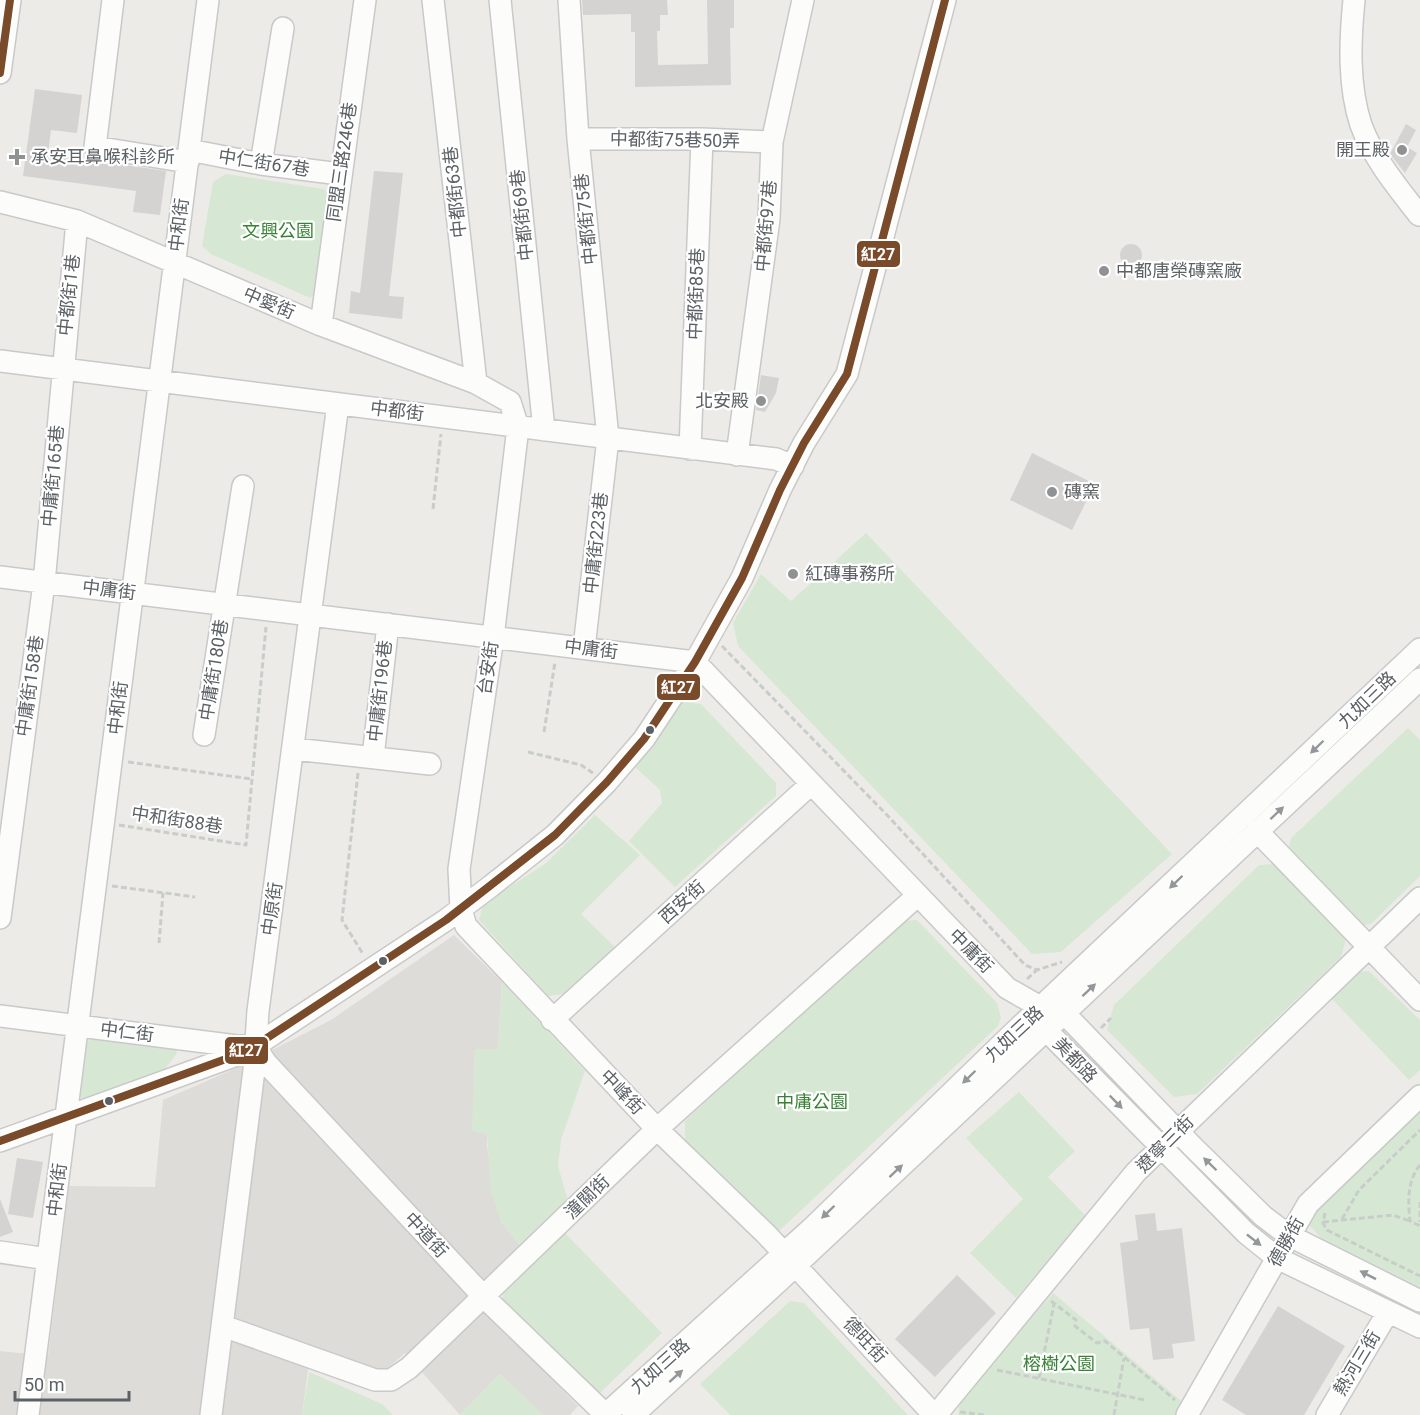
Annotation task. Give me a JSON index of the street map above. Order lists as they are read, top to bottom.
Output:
{
  "streets": {
    "street": [
      "中都街75巷50弄",
      "同盟三路246巷",
      "中仁街67巷",
      "中都街63巷",
      "中都街69巷",
      "中都街75巷",
      "中和街",
      "中都街97巷",
      "中都街85巷",
      "中都街1巷",
      "中愛街",
      "中都街",
      "中庸街165巷",
      "中庸街223巷",
      "中庸街",
      "台安街",
      "中庸街180巷",
      "中庸街158巷",
      "中庸街196巷",
      "九如三路",
      "西安街",
      "中原街",
      "中仁街",
      "美都路",
      "中峰街",
      "遼寧三街",
      "潼關街",
      "中道街",
      "德勝街",
      "德旺街",
      "熱河三街"
    ],
    "path": ["中和街88巷"]
  },
  "crossings": [
    ["中都街75巷50弄", "中都街75巷"],
    ["中都街75巷50弄", "中都街97巷"],
    ["中都街75巷50弄", "中都街85巷"],
    ["同盟三路246巷", "中仁街67巷"],
    ["同盟三路246巷", "中愛街"],
    ["中仁街67巷", "中和街"],
    ["中都街63巷", "中愛街"],
    ["中都街69巷", "中都街"],
    ["中都街75巷", "中都街"],
    ["中都街75巷", "中庸街223巷"],
    ["中和街", "中愛街"],
    ["中和街", "中都街"],
    ["中和街", "中庸街"],
    ["中和街", "中和街88巷"],
    ["中和街", "中仁街"],
    ["中都街97巷", "中都街"],
    ["中都街85巷", "中都街"],
    ["中都街1巷", "中愛街"],
    ["中都街1巷", "中都街"],
    ["中都街1巷", "中庸街165巷"],
    ["中愛街", "中都街"],
    ["中愛街", "台安街"],
    ["中都街", "中庸街165巷"],
    ["中都街", "中庸街223巷"],
    ["中都街", "台安街"],
    ["中都街", "中原街"],
    ["中庸街165巷", "中庸街"],
    ["中庸街165巷", "中庸街158巷"],
    ["中庸街223巷", "中庸街"],
    ["中庸街", "台安街"],
    ["中庸街", "中庸街180巷"],
    ["中庸街", "中庸街158巷"],
    ["中庸街", "中庸街196巷"],
    ["中庸街", "九如三路"],
    ["中庸街", "西安街"],
    ["中庸街", "中原街"],
    ["中庸街", "美都路"],
    ["中庸街", "潼關街"],
    ["台安街", "中峰街"],
    ["九如三路", "美都路"],
    ["九如三路", "中峰街"],
    ["九如三路", "中道街"],
    ["九如三路", "德旺街"],
    ["西安街", "中峰街"],
    ["中原街", "中仁街"],
    ["中原街", "潼關街"],
    ["中原街", "中道街"],
    ["中仁街", "中道街"],
    ["美都路", "遼寧三街"],
    ["美都路", "德勝街"],
    ["美都路", "熱河三街"],
    ["中峰街", "潼關街"],
    ["中峰街", "德旺街"],
    ["遼寧三街", "德旺街"],
    ["潼關街", "中道街"]
  ],
  "parks": ["文興公園", "中庸公園", "榕樹公園"],
  "places": {
    "other": [
      "開王殿",
      "中都唐榮磚窯廠",
      "北安殿",
      "磚窯",
      "紅磚事務所"
    ],
    "health": ["承安耳鼻喉科診所"]
  },
  "lines": ["transit line 紅27"],
  "scale_bar": "50 m"
}
